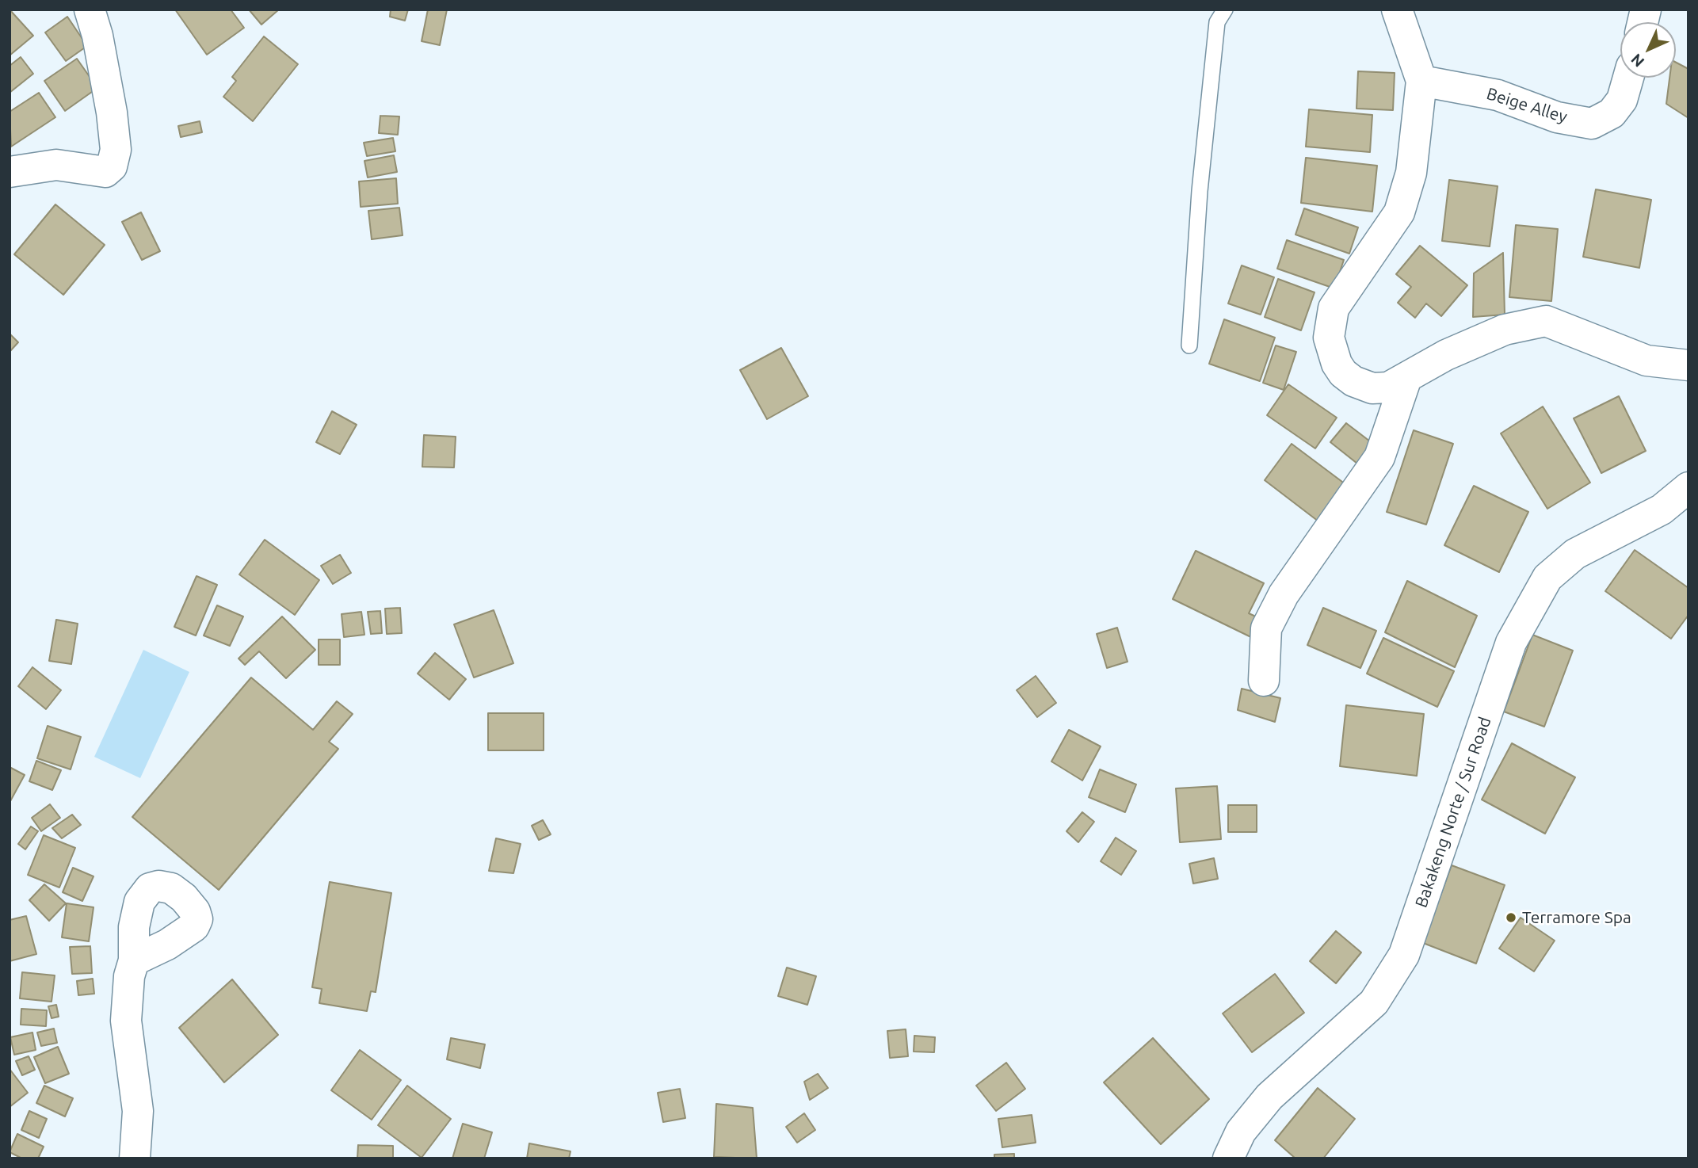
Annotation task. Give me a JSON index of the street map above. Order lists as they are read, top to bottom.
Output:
{
  "streets": {
    "street": ["Beige Alley", "Bakakeng Norte / Sur Road"]
  },
  "places": ["Terramore Spa"],
  "north": "bottom left"
}
